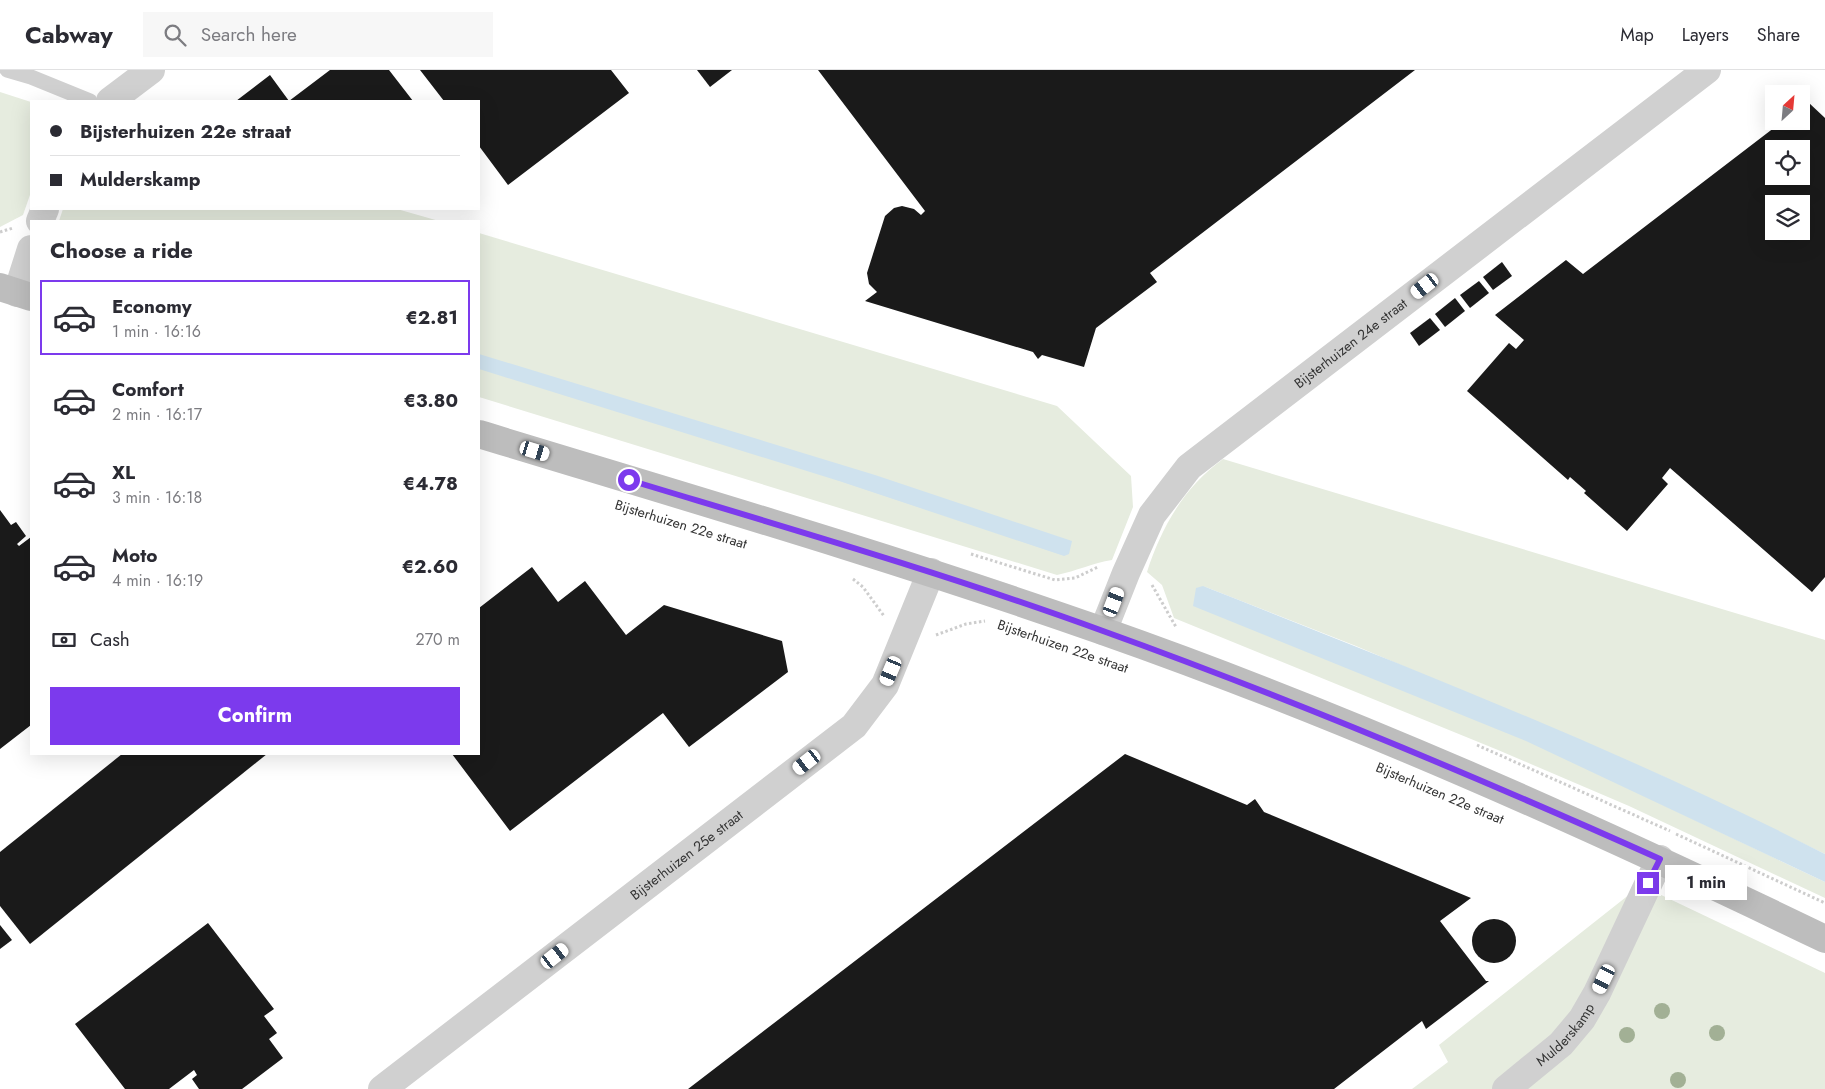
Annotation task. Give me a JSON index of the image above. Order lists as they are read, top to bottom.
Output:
{
  "streets": {
    "main road": ["Bijsterhuizen 22e straat"],
    "street": ["Bijsterhuizen 24e straat", "Bijsterhuizen 25e straat", "Mulderskamp"]
  },
  "crossings": [
    ["Bijsterhuizen 24e straat", "Bijsterhuizen 22e straat"],
    ["Bijsterhuizen 22e straat", "Bijsterhuizen 25e straat"],
    ["Bijsterhuizen 22e straat", "Mulderskamp"]
  ],
  "north": "top right",
  "page": {
    "header": "Cabway",
    "search": "Search here",
    "nav": ["Map", "Layers", "Share"],
    "banner": ["Bijsterhuizen 22e straat", "Mulderskamp"],
    "heading": "Choose a ride",
    "list": [
      {
        "name": "Economy",
        "note": "1 min · 16:16",
        "value": "€2.81"
      },
      {
        "name": "Comfort",
        "note": "2 min · 16:17",
        "value": "€3.80"
      },
      {
        "name": "XL",
        "note": "3 min · 16:18",
        "value": "€4.78"
      },
      {
        "name": "Moto",
        "note": "4 min · 16:19",
        "value": "€2.60"
      }
    ],
    "pay": ["Cash", "270 m"],
    "buttons": "Confirm",
    "bubble": "1 min"
  }
}
